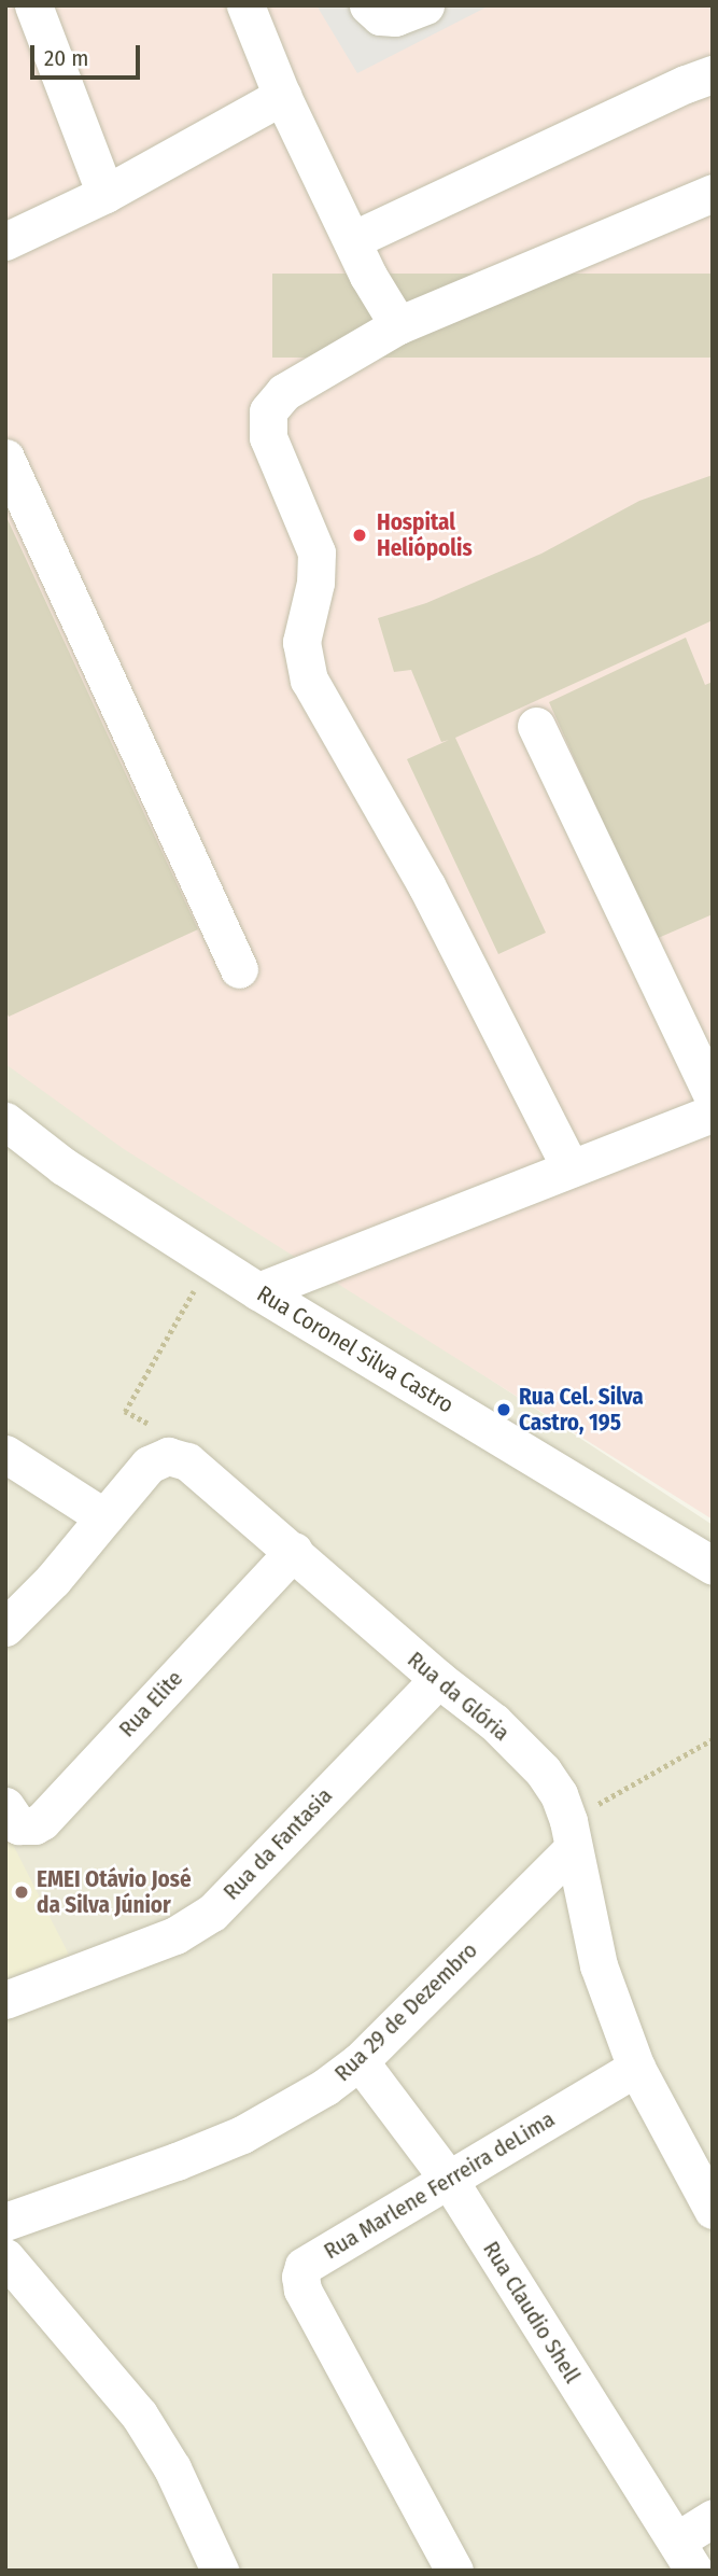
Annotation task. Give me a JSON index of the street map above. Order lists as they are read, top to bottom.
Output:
{
  "streets": {
    "street": [
      "Rua Coronel Silva Castro",
      "Rua da Glória",
      "Rua Elite",
      "Rua da Fantasia",
      "Rua 29 de Dezembro",
      "Rua Marlene Ferreira deLima",
      "Rua Claudio Shell"
    ]
  },
  "crossings": [
    ["Rua da Glória", "Rua Elite"],
    ["Rua da Glória", "Rua da Fantasia"],
    ["Rua da Glória", "Rua 29 de Dezembro"],
    ["Rua da Glória", "Rua Marlene Ferreira deLima"],
    ["Rua 29 de Dezembro", "Rua Claudio Shell"],
    ["Rua Marlene Ferreira deLima", "Rua Claudio Shell"]
  ],
  "places": ["Hospital Heliópolis", "Rua Cel. Silva Castro, 195", "EMEI Otávio José da Silva Júnior"],
  "scale_bar": "20 m"
}
